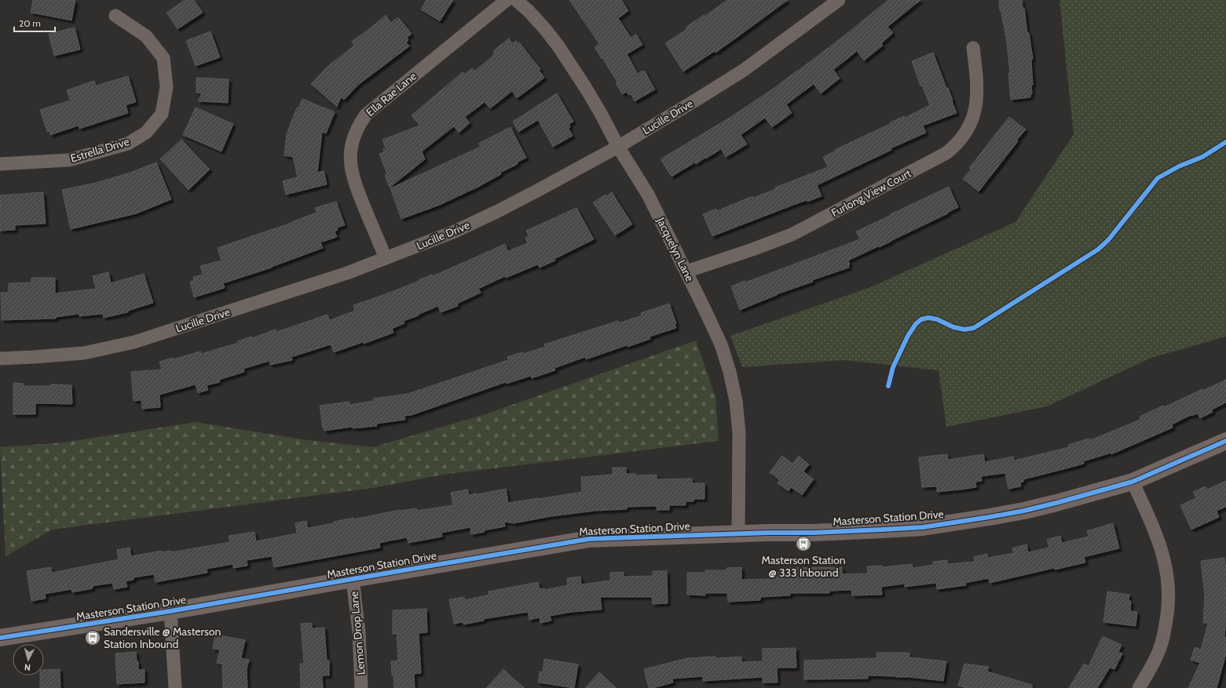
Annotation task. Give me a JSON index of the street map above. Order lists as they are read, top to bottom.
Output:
{
  "streets": {
    "street": [
      "Ella Rae Lane",
      "Lucille Drive",
      "Estrella Drive",
      "Furlong View Court",
      "Jacquelyn Lane",
      "Masterson Station Drive",
      "Lemon Drop Lane"
    ]
  },
  "crossings": [
    ["Ella Rae Lane", "Lucille Drive"],
    ["Lucille Drive", "Jacquelyn Lane"],
    ["Furlong View Court", "Jacquelyn Lane"],
    ["Jacquelyn Lane", "Masterson Station Drive"],
    ["Masterson Station Drive", "Lemon Drop Lane"]
  ],
  "places": {
    "bus stop": ["Masterson Station @ 333 Inbound", "Sandersville @ Masterson Station Inbound"]
  },
  "scale_bar": "20 m",
  "north": "bottom"
}
